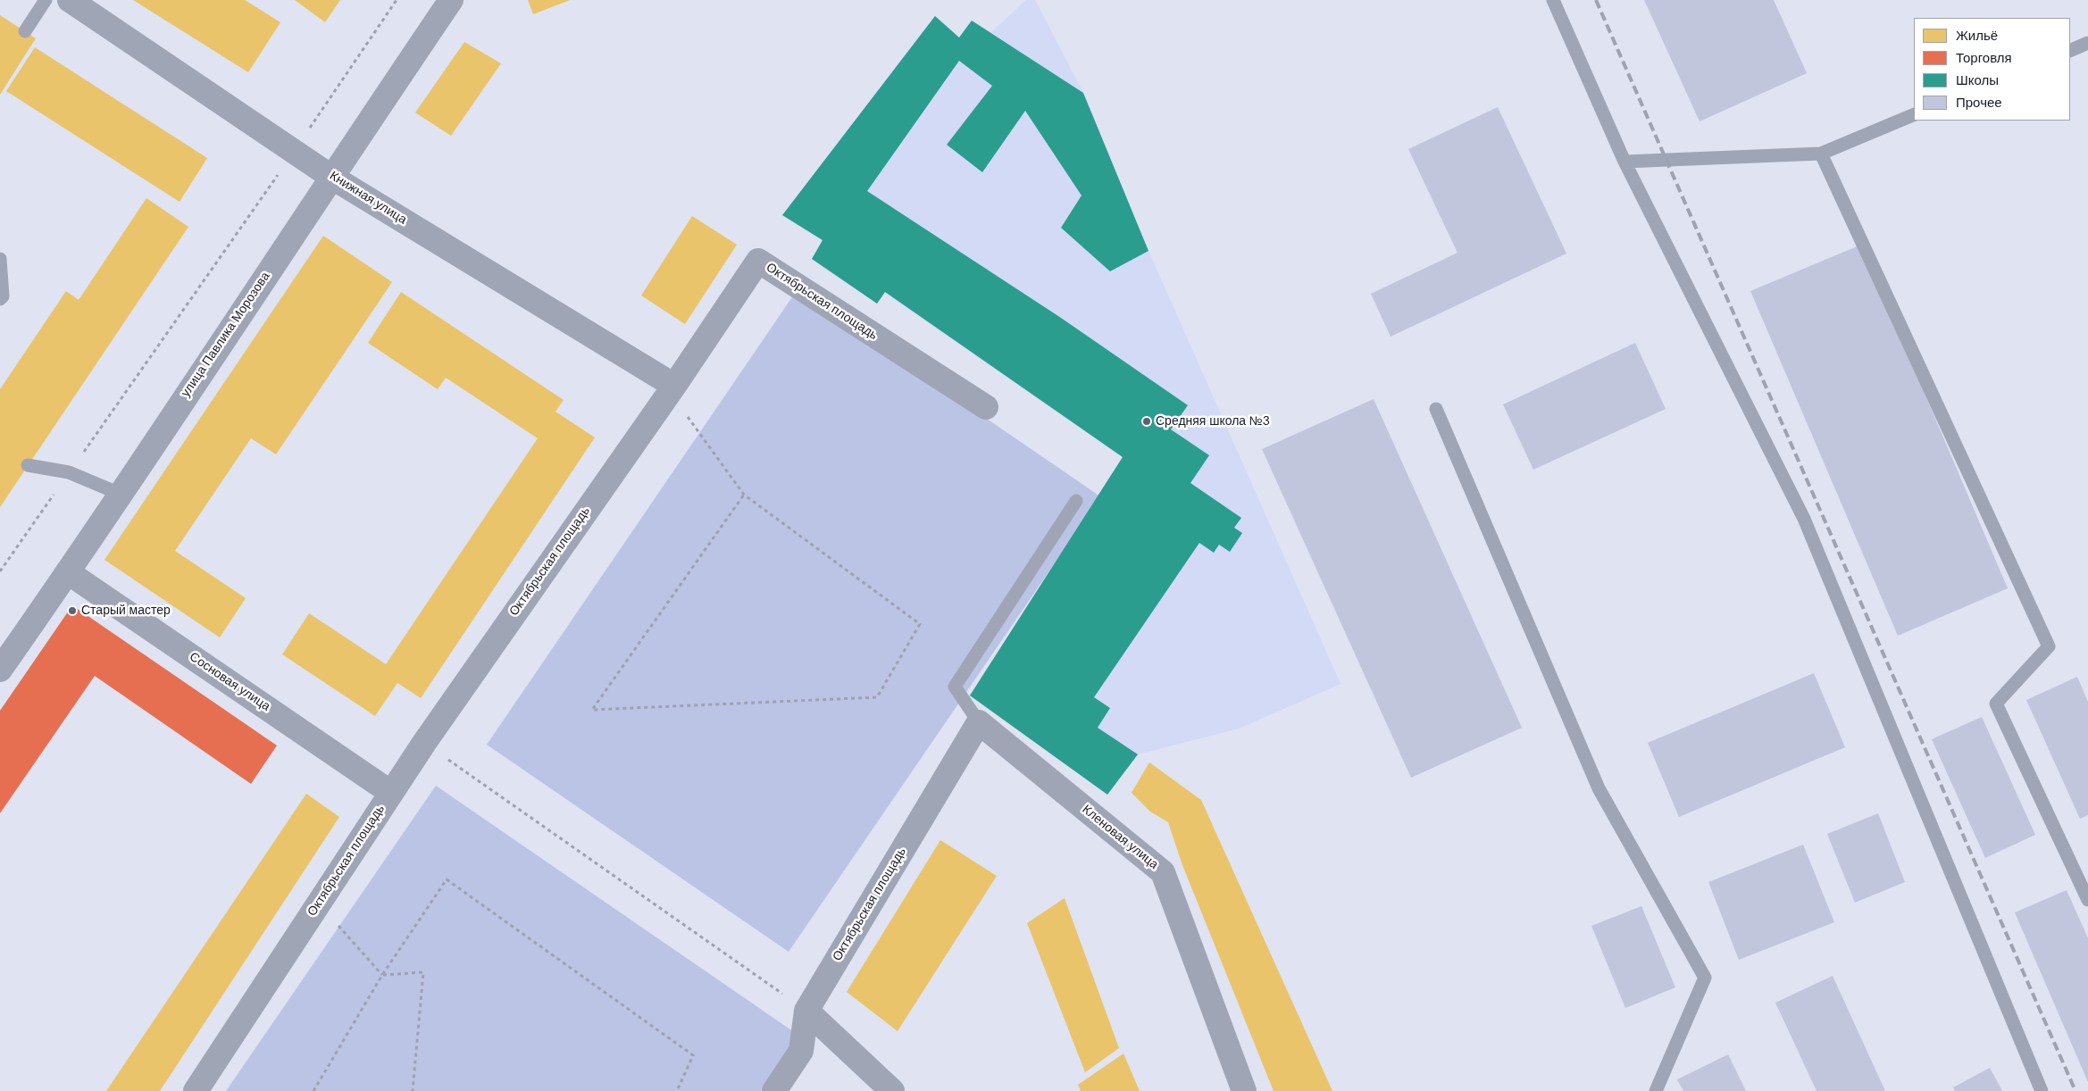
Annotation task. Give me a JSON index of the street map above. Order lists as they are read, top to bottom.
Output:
{
  "streets": {
    "street": [
      "Книжная улица",
      "Октябрьская площадь",
      "улица Павлика Морозова",
      "Сосновая улица",
      "Кленовая улица"
    ]
  },
  "crossings": [
    ["Книжная улица", "Октябрьская площадь"],
    ["Книжная улица", "улица Павлика Морозова"],
    ["Октябрьская площадь", "Сосновая улица"],
    ["Октябрьская площадь", "Кленовая улица"],
    ["улица Павлика Морозова", "Сосновая улица"]
  ],
  "places": ["Средняя школа №3", "Старый мастер"],
  "legend": [
    "Жильё",
    "Торговля",
    "Школы",
    "Прочее"
  ]
}
